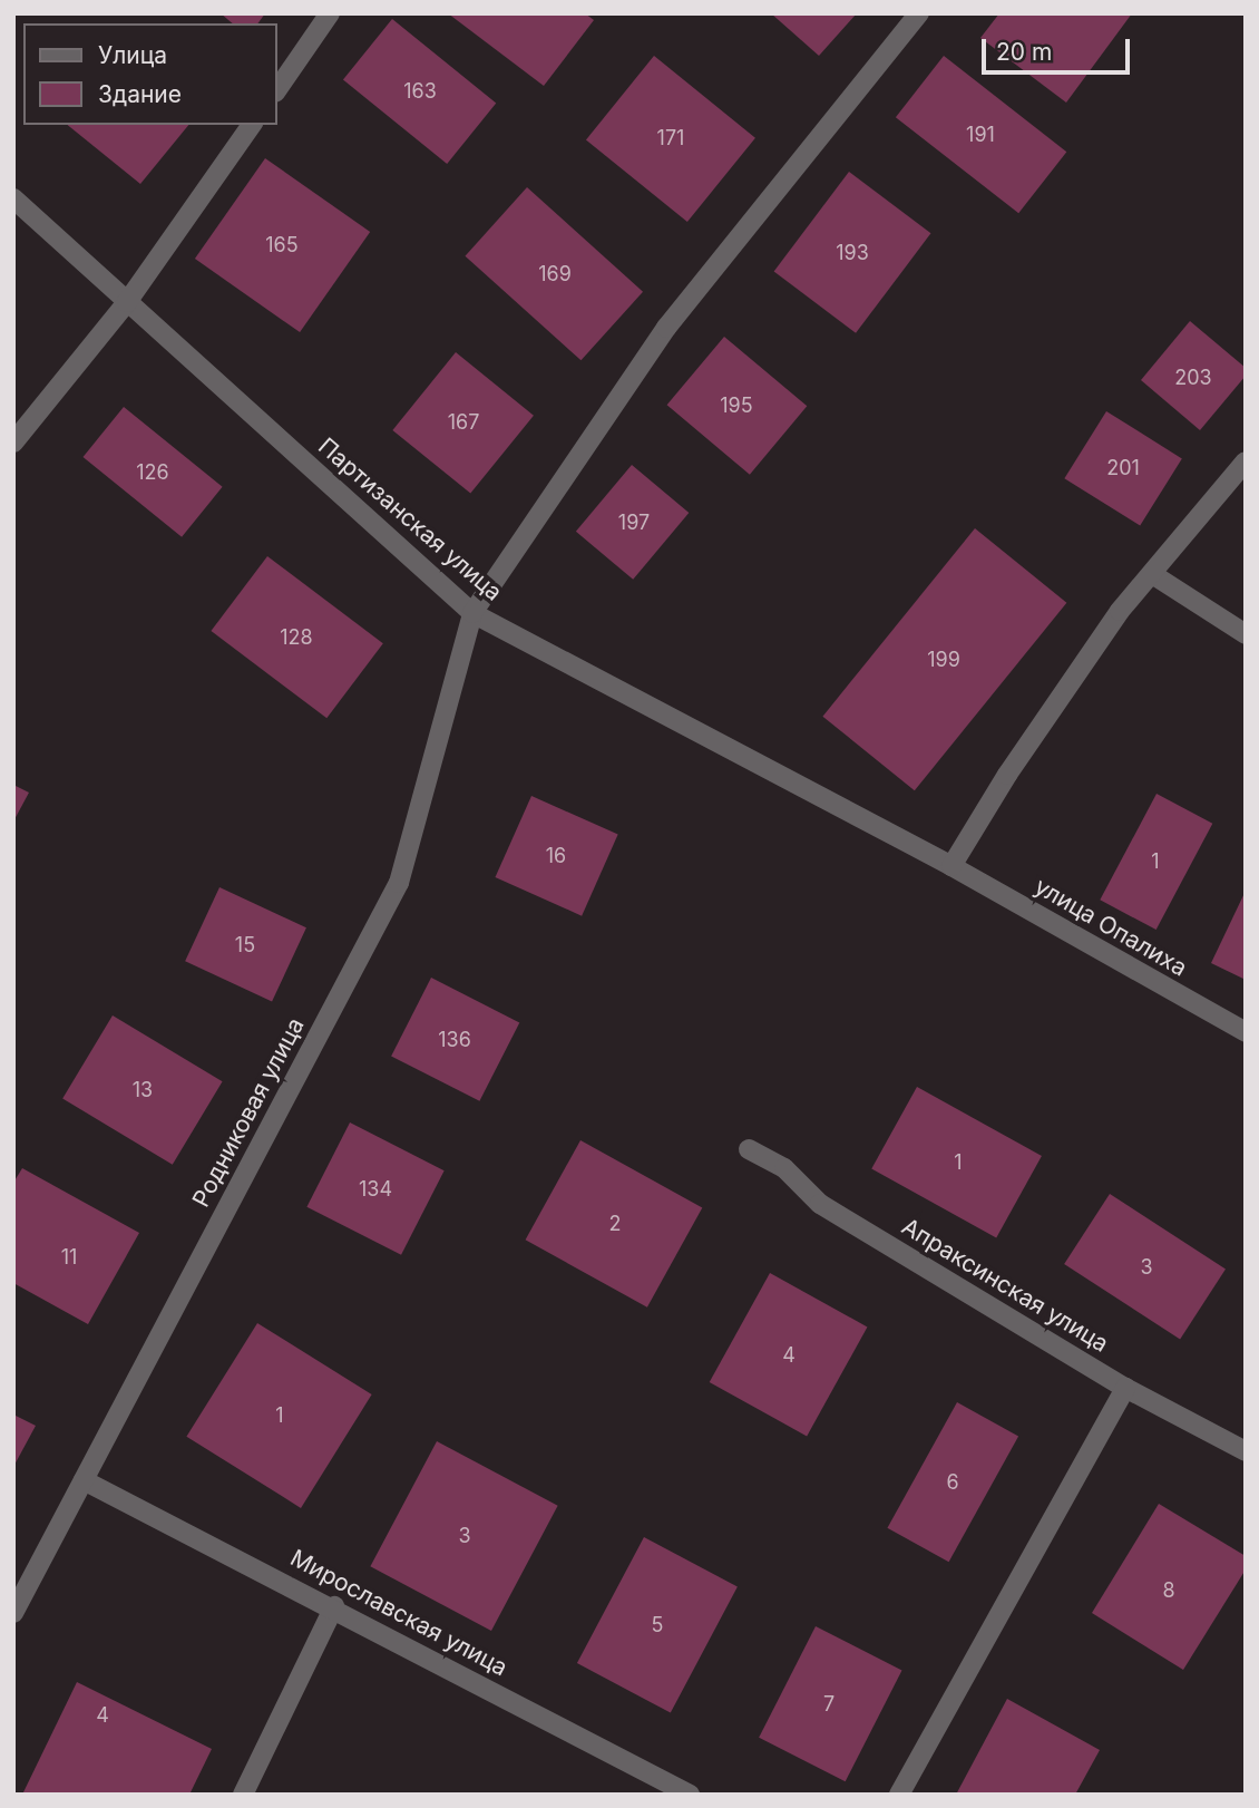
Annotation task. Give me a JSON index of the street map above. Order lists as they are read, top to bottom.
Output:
{
  "streets": {
    "street": [
      "Партизанская улица",
      "улица Опалиха",
      "Родниковая улица",
      "Апраксинская улица",
      "Мирославская улица"
    ]
  },
  "crossings": [
    ["Партизанская улица", "улица Опалиха"],
    ["Партизанская улица", "Родниковая улица"],
    ["Родниковая улица", "Мирославская улица"]
  ],
  "house_numbers": [
    "163",
    "191",
    "171",
    "165",
    "193",
    "169",
    "203",
    "195",
    "167",
    "201",
    "126",
    "197",
    "128",
    "199",
    "16",
    "1",
    "15",
    "136",
    "13",
    "1",
    "134",
    "2",
    "11",
    "3",
    "4",
    "1",
    "6",
    "3",
    "8",
    "5",
    "7",
    "4"
  ],
  "legend": ["Улица", "Здание"],
  "scale_bar": "20 m"
}
